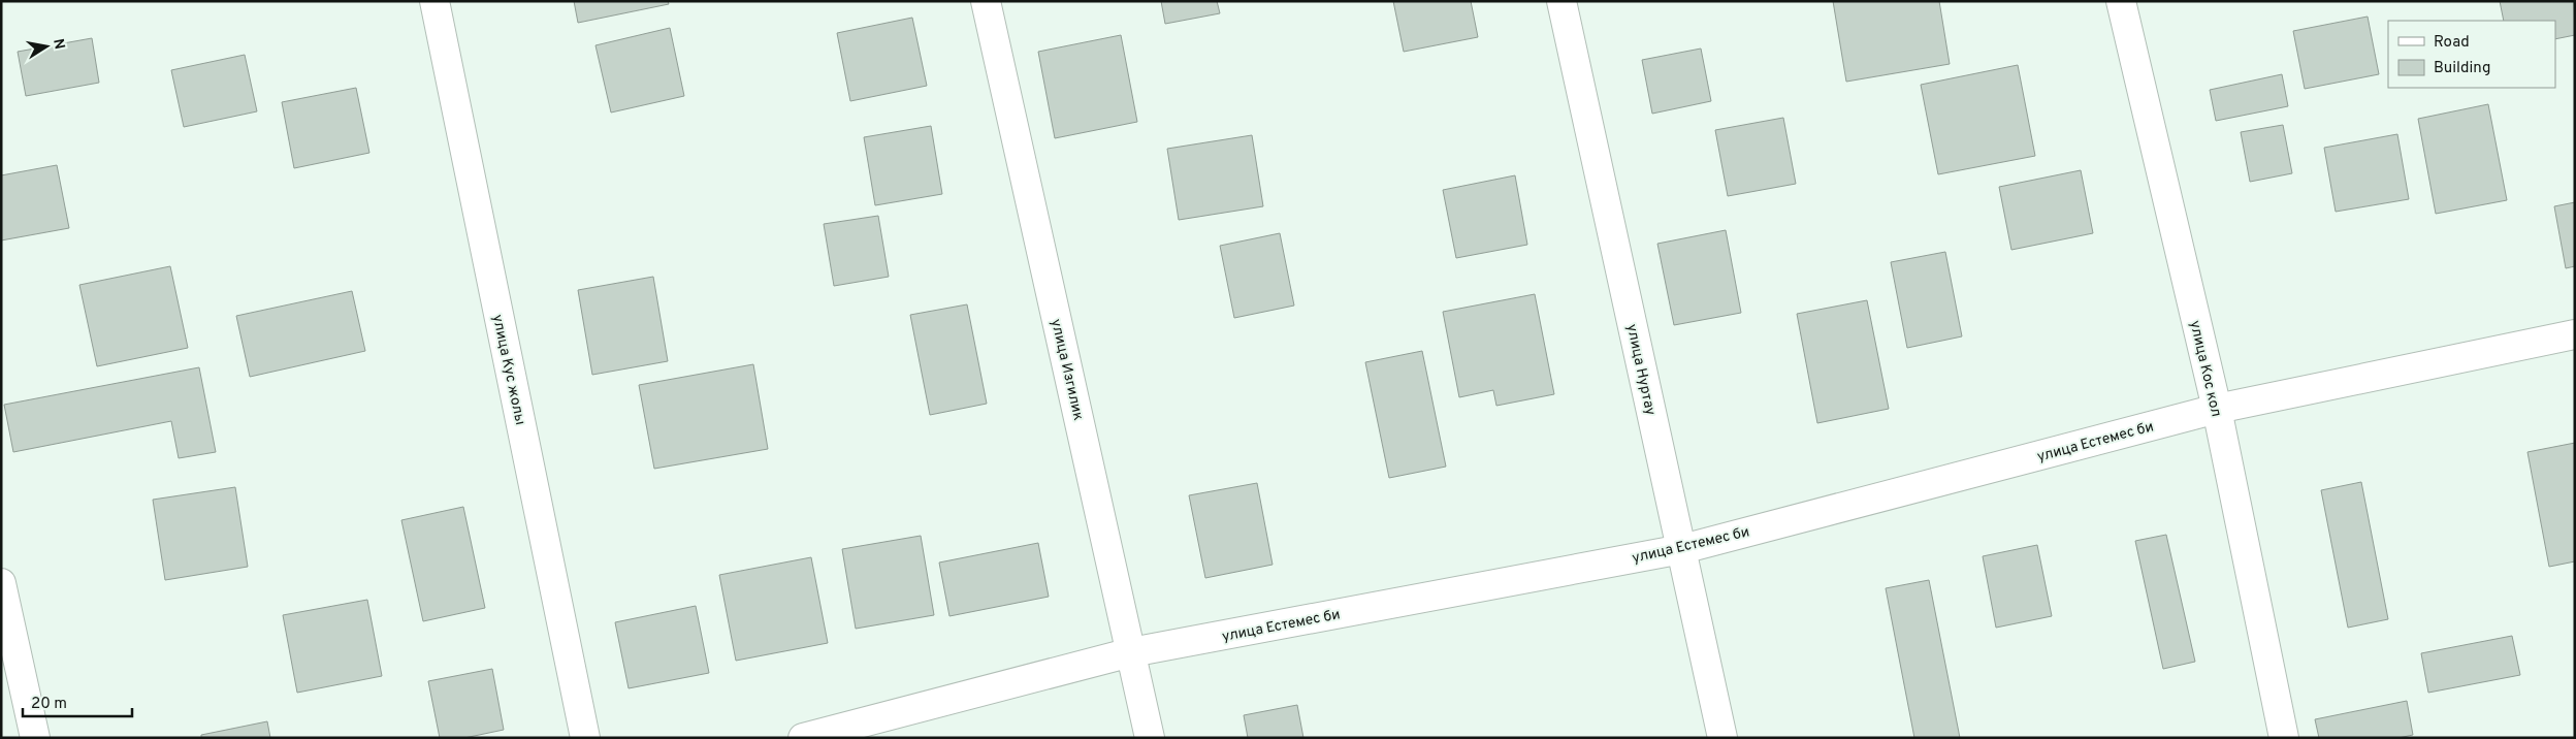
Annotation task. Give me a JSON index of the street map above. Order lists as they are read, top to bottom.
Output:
{
  "streets": {
    "street": [
      "улица Кос кол",
      "улица Кус жолы",
      "улица Изгилик",
      "улица Нуртау",
      "улица Естемес би"
    ]
  },
  "crossings": [
    ["улица Кос кол", "улица Естемес би"],
    ["улица Изгилик", "улица Естемес би"],
    ["улица Нуртау", "улица Естемес би"]
  ],
  "legend": ["Road", "Building"],
  "scale_bar": "20 m",
  "north": "right"
}
